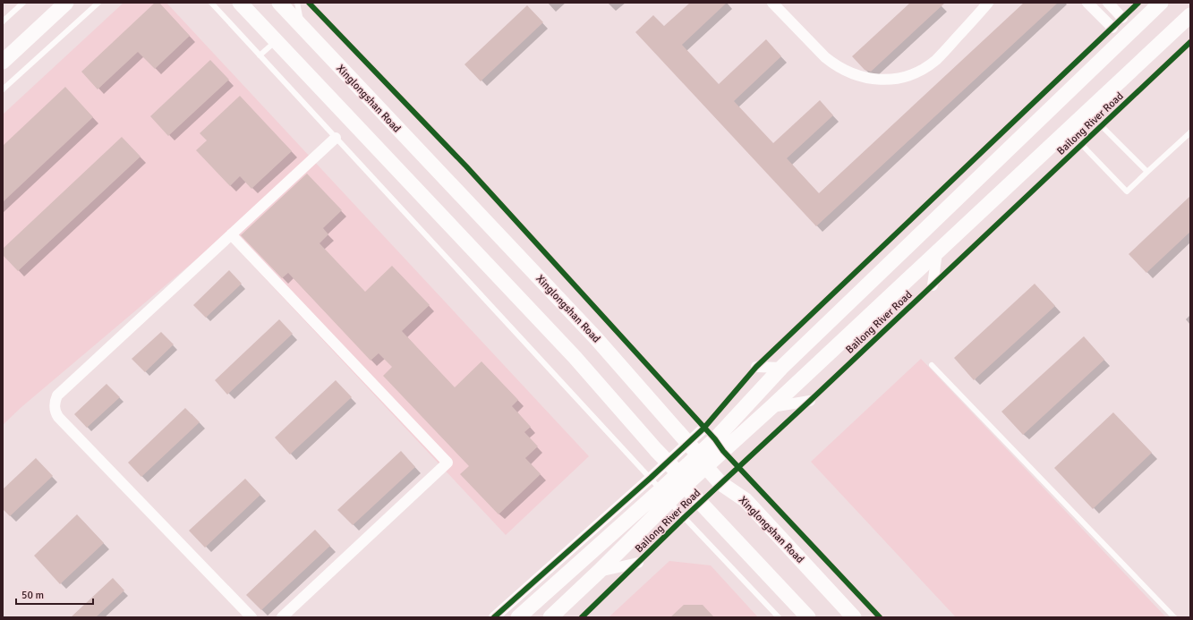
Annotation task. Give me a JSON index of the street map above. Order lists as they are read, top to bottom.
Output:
{
  "streets": {
    "street": ["Xinglongshan Road", "Bailong River Road"]
  },
  "crossings": [
    ["Xinglongshan Road", "Bailong River Road"]
  ],
  "scale_bar": "50 m"
}
